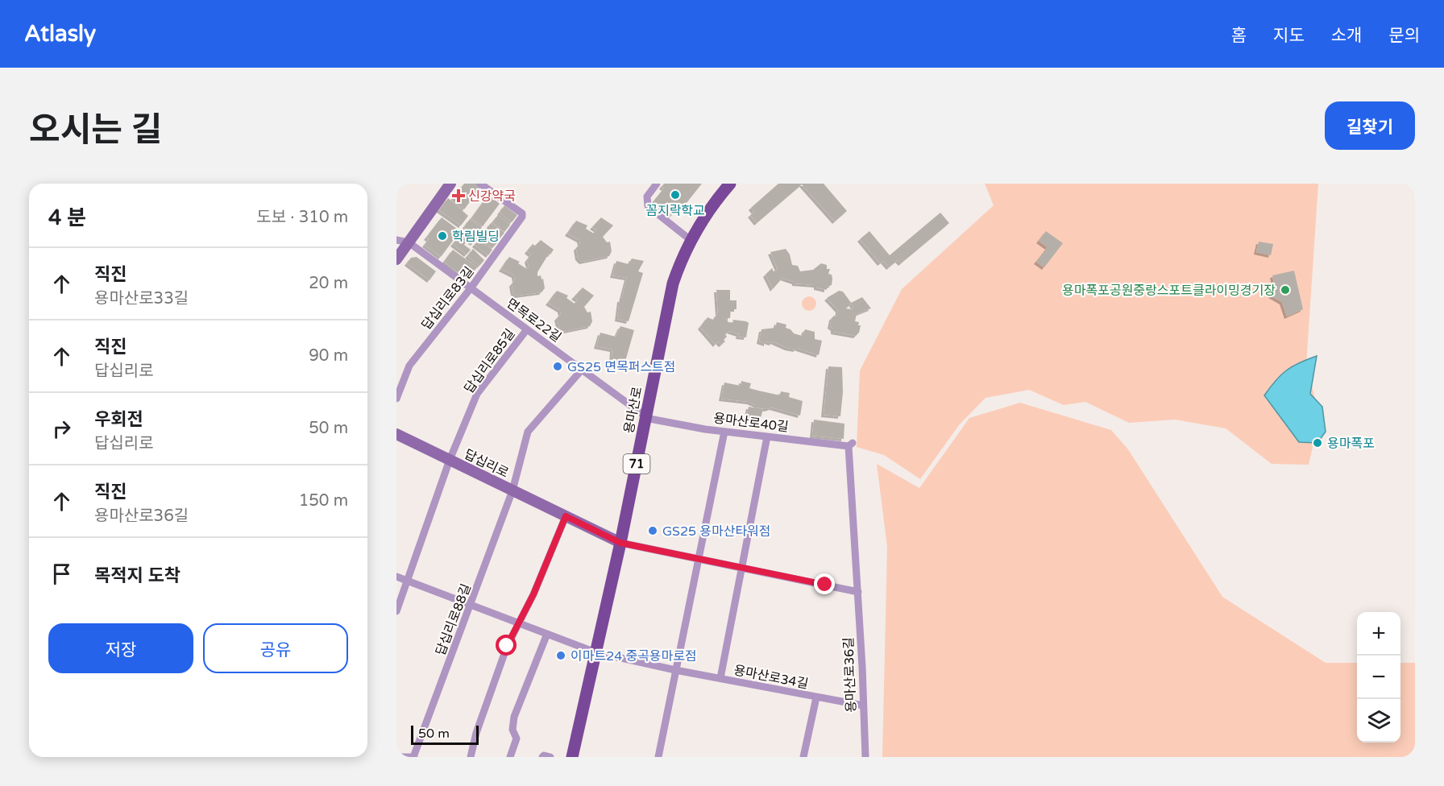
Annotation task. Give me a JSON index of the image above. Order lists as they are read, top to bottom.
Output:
{
  "streets": {
    "main road": ["용마산로", "71"],
    "street": [
      "답십리로83길",
      "면목로22길",
      "답십리로85길",
      "용마산로40길",
      "답십리로",
      "답십리로88길",
      "용마산로36길",
      "용마산로34길"
    ]
  },
  "crossings": [
    ["답십리로83길", "면목로22길"],
    ["면목로22길", "답십리로85길"],
    ["면목로22길", "용마산로"],
    ["면목로22길", "용마산로40길"],
    ["면목로22길", "답십리로88길"],
    ["답십리로85길", "답십리로"],
    ["답십리로85길", "용마산로34길"],
    ["용마산로", "용마산로40길"],
    ["용마산로", "답십리로"],
    ["용마산로", "용마산로34길"],
    ["용마산로40길", "용마산로36길"],
    ["답십리로", "답십리로88길"],
    ["답십리로88길", "용마산로34길"],
    ["용마산로36길", "용마산로34길"]
  ],
  "places": {
    "other": [
      "꼼지락학교",
      "학림빌딩",
      "용마폭포공원중랑스포트클라이밍경기장",
      "GS25 면목퍼스트점",
      "용마폭포",
      "GS25 용마산타워점",
      "이마트24 중곡용마로점"
    ],
    "health": ["신강약국"]
  },
  "scale_bar": "50 m",
  "page": {
    "header": "Atlasly",
    "nav": [
      "홈",
      "지도",
      "소개",
      "문의"
    ],
    "title": "오시는 길",
    "buttons": [
      "길찾기",
      ["저장", "공유"]
    ],
    "heading": ["4 분", "도보 · 310 m"],
    "list": [
      ["직진", "용마산로33길", "20 m"],
      ["직진", "답십리로", "90 m"],
      ["우회전", "답십리로", "50 m"],
      ["직진", "용마산로36길", "150 m"],
      "목적지 도착"
    ],
    "map_buttons": ["+", "−"],
    "scale": "50 m"
  }
}
